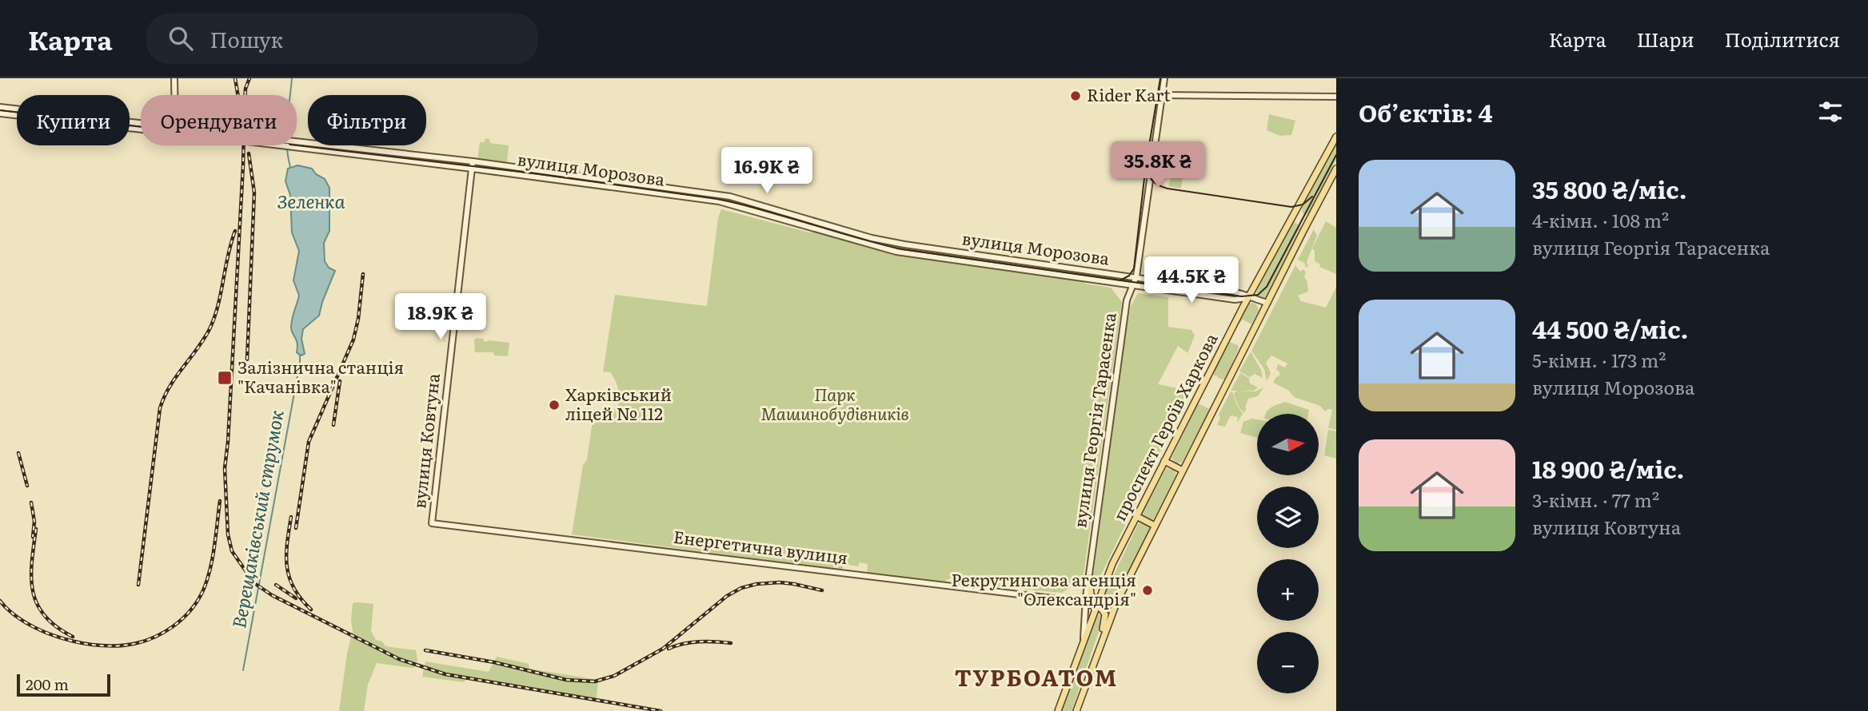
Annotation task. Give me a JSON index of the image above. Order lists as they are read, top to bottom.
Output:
{
  "streets": {
    "main road": [
      "вулиця Морозова",
      "вулиця Георгія Тарасенка",
      "проспект Героїв Харкова",
      "вулиця Ковтуна",
      "Енергетична вулиця"
    ]
  },
  "crossings": [
    ["вулиця Морозова", "вулиця Георгія Тарасенка"],
    ["вулиця Морозова", "проспект Героїв Харкова"],
    ["вулиця Морозова", "вулиця Ковтуна"],
    ["вулиця Георгія Тарасенка", "проспект Героїв Харкова"],
    ["вулиця Георгія Тарасенка", "Енергетична вулиця"],
    ["вулиця Ковтуна", "Енергетична вулиця"]
  ],
  "districts": ["ТУРБОАТОМ"],
  "water": ["Зеленка", "Верещаківський струмок"],
  "parks": ["Парк Машинобудівників"],
  "places": {
    "other": ["Rider Kart", "Харківський ліцей № 112", "Рекрутингова агенція \"Олександрія\""],
    "transit": ["Залізнична станція \"Качанівка\""]
  },
  "scale_bar": "200 m",
  "north": "right",
  "page": {
    "header": "Карта",
    "search": "Пошук",
    "nav": ["Карта", "Шари", "Поділитися"],
    "heading": "Об’єктів: 4",
    "chip": ["Купити", "Орендувати", "Фільтри"],
    "price": [
      "35.8K ₴",
      "16.9K ₴",
      "44.5K ₴",
      "18.9K ₴"
    ],
    "list": [
      {
        "name": "35 800 ₴/міс.",
        "note": "4-кімн. · 108 m² · вулиця Георгія Тарасенка"
      },
      {
        "name": "44 500 ₴/міс.",
        "note": "5-кімн. · 173 m² · вулиця Морозова"
      },
      {
        "name": "18 900 ₴/міс.",
        "note": "3-кімн. · 77 m² · вулиця Ковтуна"
      }
    ],
    "map_buttons": ["+", "−"],
    "scale": "200 m"
  }
}
